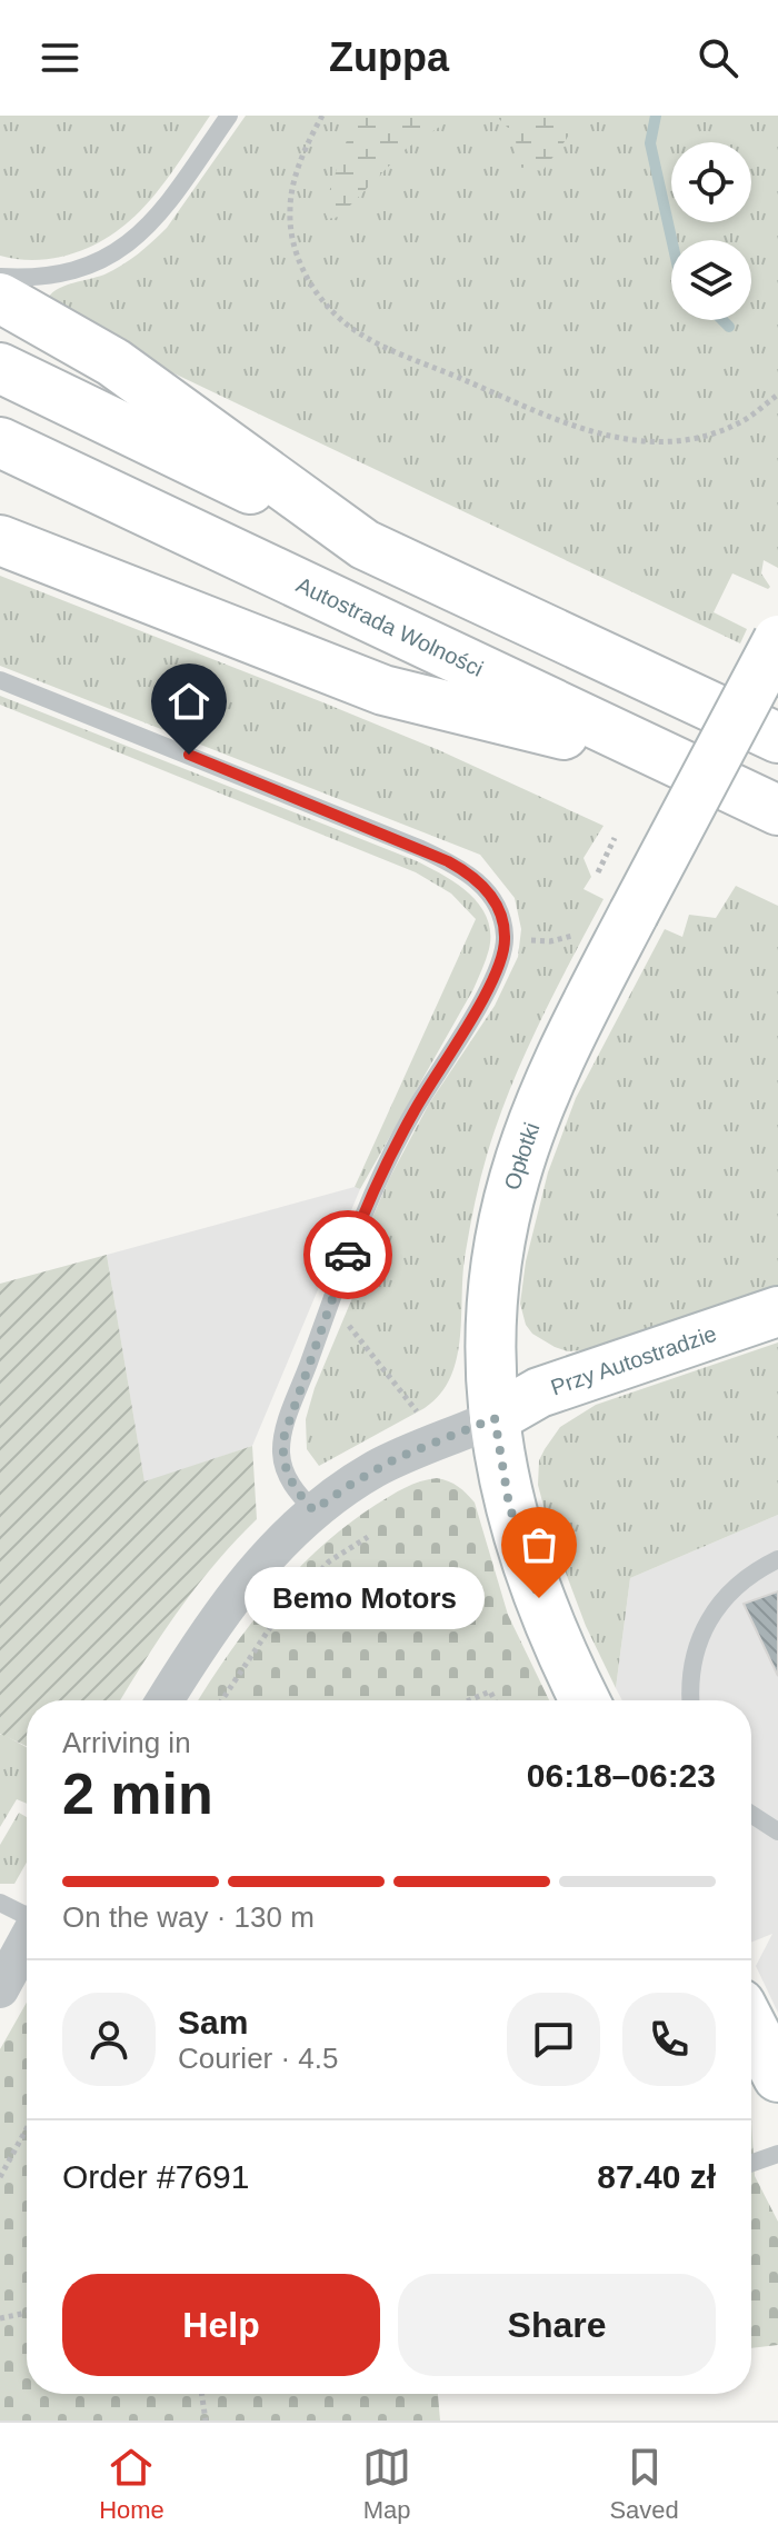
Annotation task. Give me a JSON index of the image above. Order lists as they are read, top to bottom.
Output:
{
  "streets": {
    "main road": ["Autostrada Wolności", "Opłotki", "Przy Autostradzie"]
  },
  "crossings": [
    ["Opłotki", "Przy Autostradzie"]
  ],
  "places": ["Bemo Motors"],
  "page": {
    "header": "Zuppa",
    "bubble": "Bemo Motors",
    "heading": ["2 min", "Arriving in", "06:18–06:23"],
    "panel": [
      "Sam",
      "Courier · 4.5",
      "Order #7691",
      "87.40 zł"
    ],
    "bar": "On the way · 130 m",
    "buttons": ["Help", "Share"],
    "tabs": ["Home", "Map", "Saved"]
  }
}
